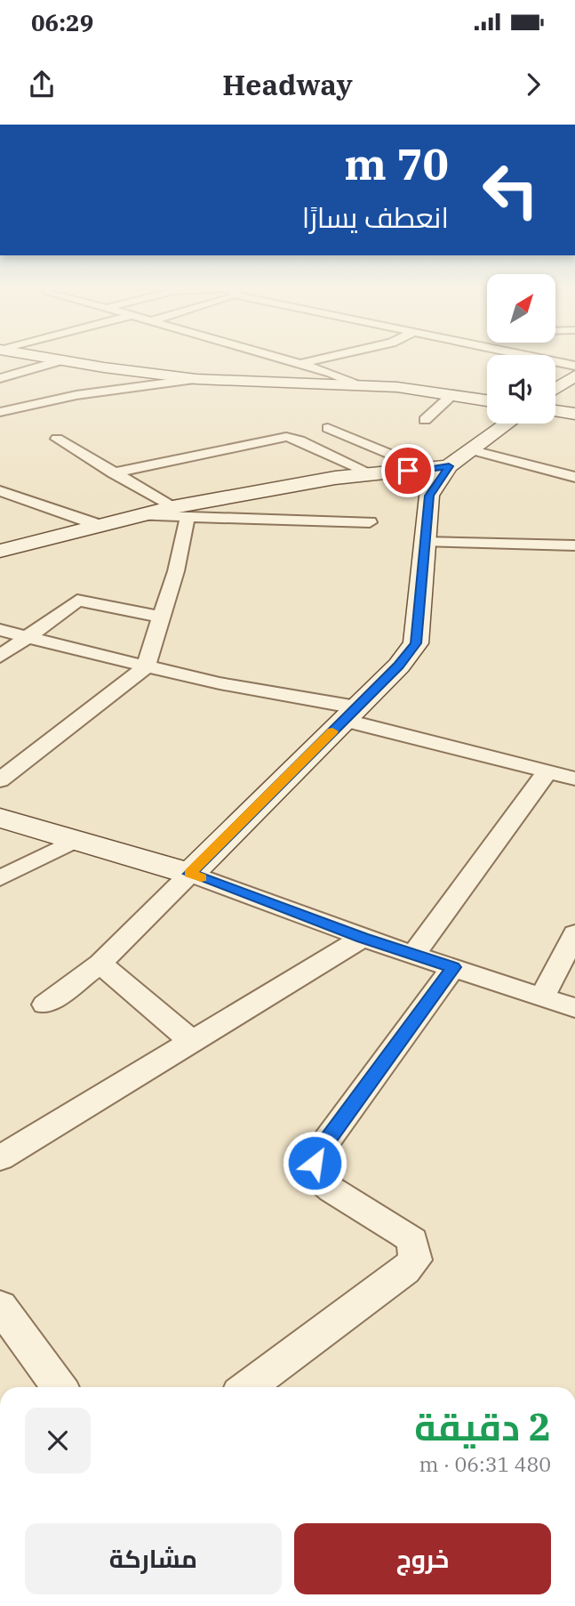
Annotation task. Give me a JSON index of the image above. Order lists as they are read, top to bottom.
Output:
{
  "north": "top right",
  "page": {
    "status": "06:29",
    "header": "Headway",
    "turn": ["70 m", "انعطف يسارًا"],
    "heading": ["2 دقيقة", "480 m · 06:31"],
    "buttons": ["خروج", "مشاركة"]
  }
}
